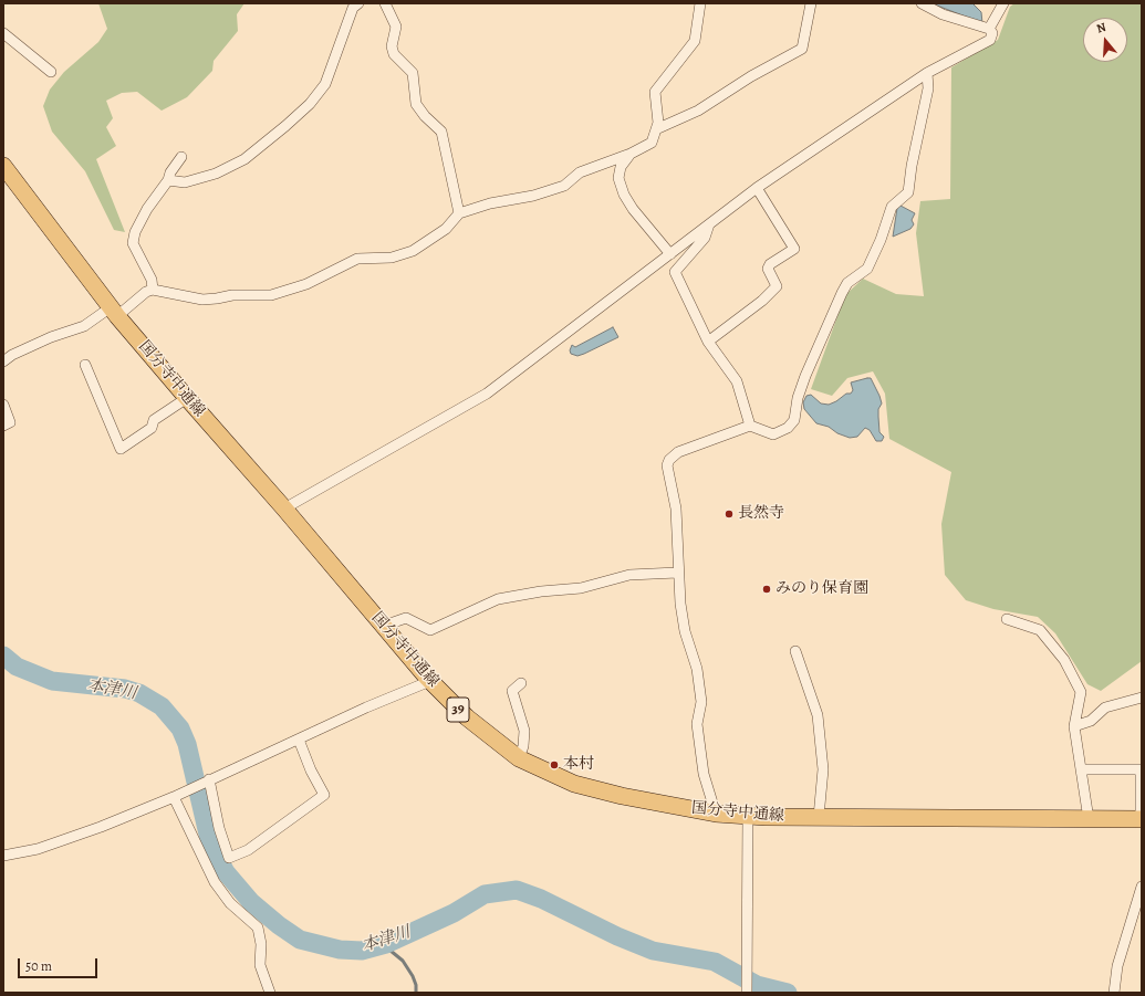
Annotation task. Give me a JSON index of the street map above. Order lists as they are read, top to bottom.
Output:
{
  "streets": {
    "main road": ["国分寺中通線", "39"]
  },
  "water": ["本津川"],
  "places": ["長然寺", "みのり保育園", "本村"],
  "scale_bar": "50 m",
  "north": "top"
}
